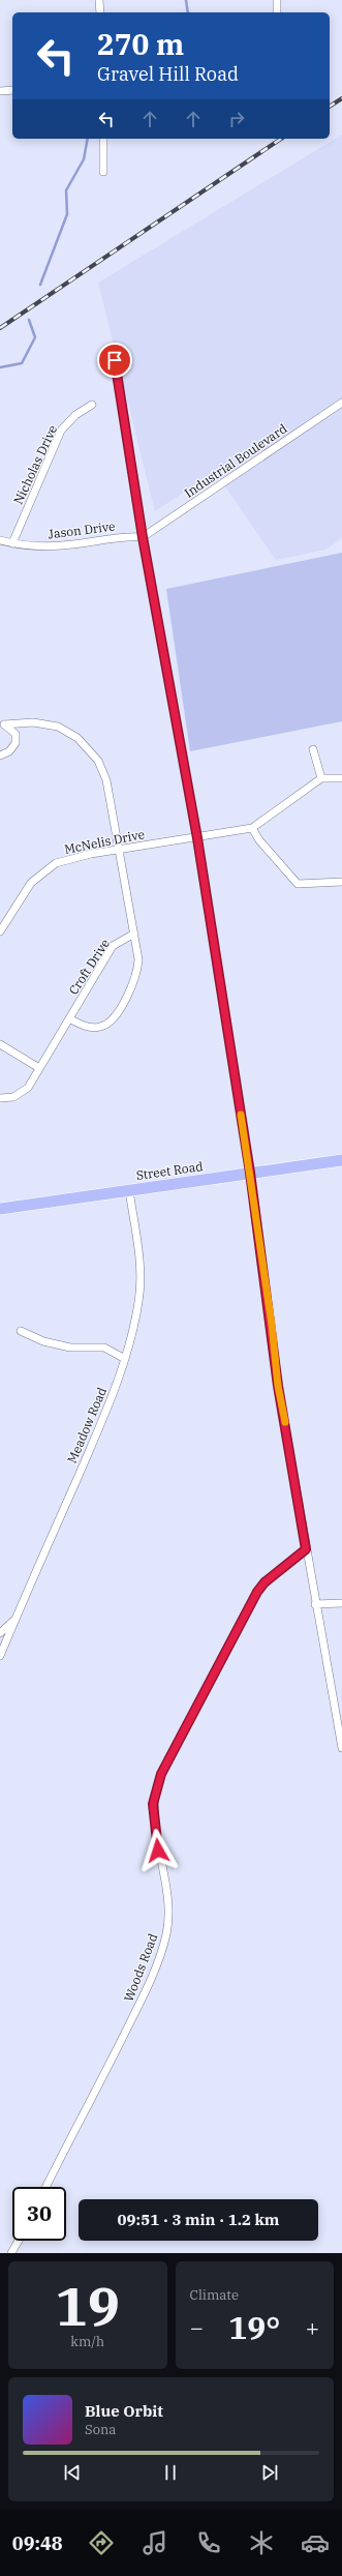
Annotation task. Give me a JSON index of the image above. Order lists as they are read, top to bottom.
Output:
{
  "streets": {
    "main road": ["Street Road"],
    "street": [
      "Industrial Boulevard",
      "Nicholas Drive",
      "Jason Drive",
      "McNelis Drive",
      "Croft Drive",
      "Meadow Road",
      "Woods Road"
    ]
  },
  "crossings": [
    ["Industrial Boulevard", "Jason Drive"],
    ["Nicholas Drive", "Jason Drive"],
    ["Street Road", "Meadow Road"]
  ],
  "page": {
    "turn": ["270 m", "Gravel Hill Road"],
    "limit": "30",
    "trip": "09:51 · 3 min · 1.2 km",
    "tile": [
      ["19", "km/h"],
      "Climate"
    ],
    "heat": ["−", "19°", "+"],
    "song": ["Blue Orbit", "Sona"],
    "tabs": "09:48"
  }
}
